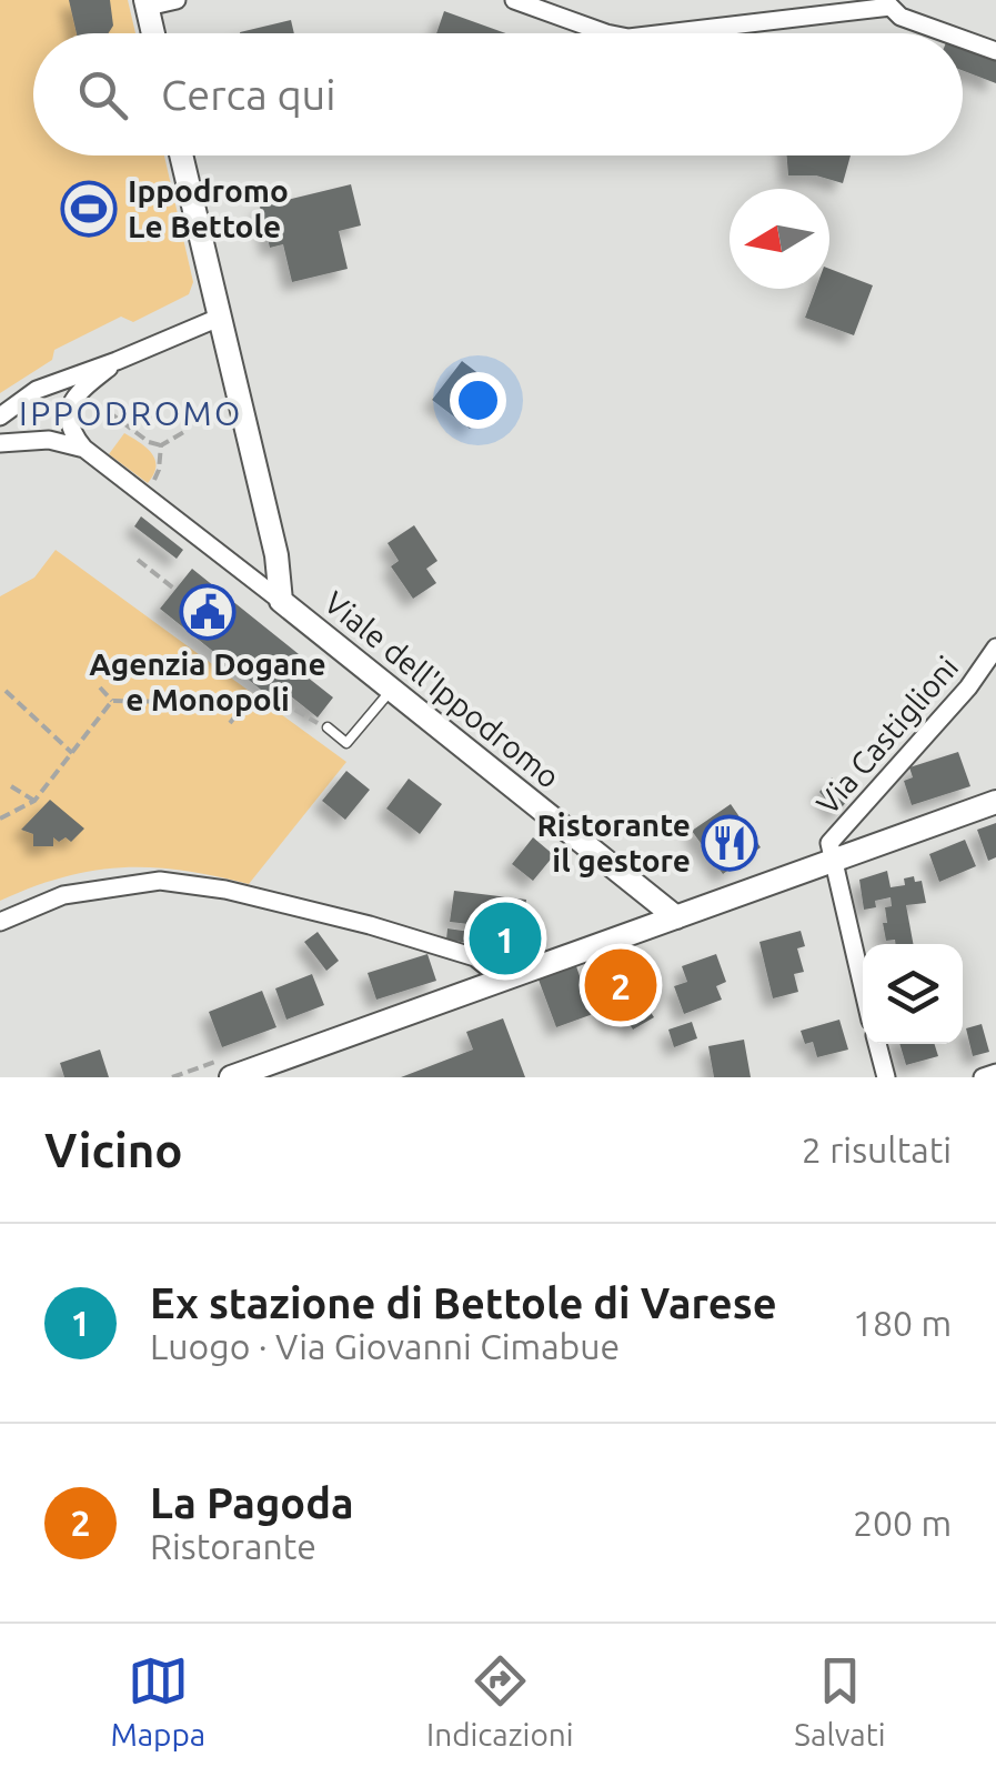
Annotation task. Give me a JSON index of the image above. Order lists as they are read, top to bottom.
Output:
{
  "streets": {
    "street": ["Viale dell'Ippodromo", "Via Castiglioni"]
  },
  "districts": ["IPPODROMO"],
  "places": {
    "sports": ["Ippodromo Le Bettole"],
    "public building": ["Agenzia Dogane e Monopoli"],
    "restaurant": ["Ristorante il gestore"]
  },
  "north": "left",
  "page": {
    "search": "Cerca qui",
    "pins": ["1", "2"],
    "heading": ["Vicino", "2 risultati"],
    "list": [
      {
        "mark": "1",
        "name": "Ex stazione di Bettole di Varese",
        "note": "Luogo · Via Giovanni Cimabue",
        "value": "180 m"
      },
      {
        "mark": "2",
        "name": "La Pagoda",
        "note": "Ristorante",
        "value": "200 m"
      }
    ],
    "nav": ["Mappa", "Indicazioni", "Salvati"]
  }
}
